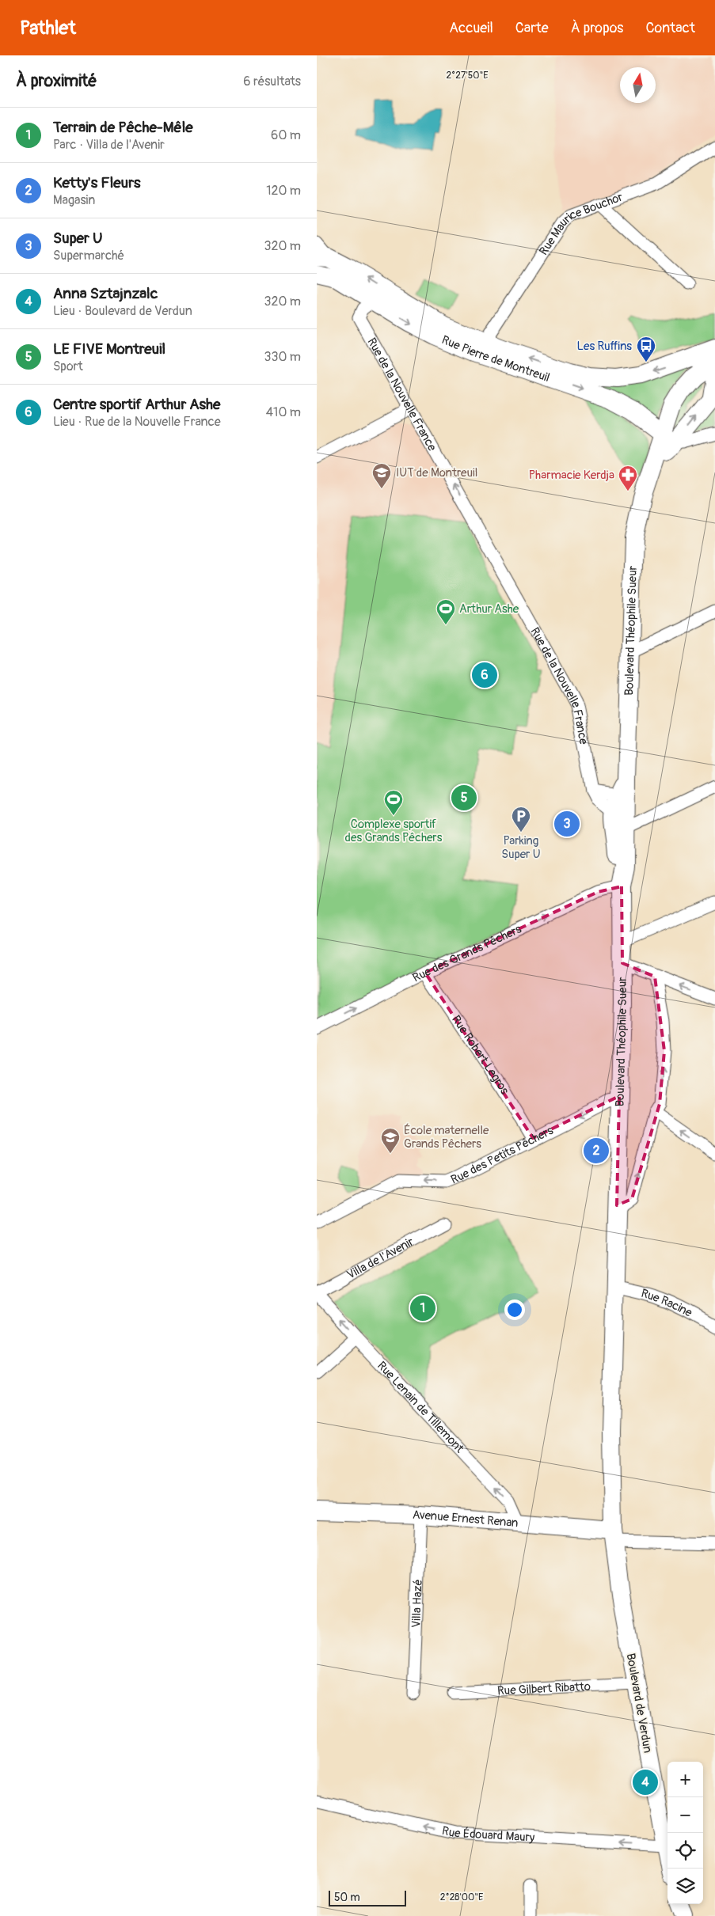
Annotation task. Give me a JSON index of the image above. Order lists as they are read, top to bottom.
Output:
{
  "streets": {
    "main road": [
      "Rue Pierre de Montreuil",
      "Boulevard Théophile Sueur",
      "Avenue Ernest Renan",
      "Boulevard de Verdun"
    ],
    "street": [
      "Rue Maurice Bouchor",
      "Rue de la Nouvelle France",
      "Rue des Grands Pêchers",
      "Rue Robert Legros",
      "Rue des Petits Pêchers",
      "Villa de l'Avenir",
      "Rue Racine",
      "Rue Lenain de Tillemont",
      "Villa Hazé",
      "Rue Gilbert Ribatto",
      "Rue Édouard Maury"
    ]
  },
  "crossings": [
    ["Rue Maurice Bouchor", "Rue Pierre de Montreuil"],
    ["Rue Pierre de Montreuil", "Rue de la Nouvelle France"],
    ["Rue Pierre de Montreuil", "Boulevard Théophile Sueur"],
    ["Rue de la Nouvelle France", "Boulevard Théophile Sueur"],
    ["Boulevard Théophile Sueur", "Rue des Grands Pêchers"],
    ["Boulevard Théophile Sueur", "Rue des Petits Pêchers"],
    ["Boulevard Théophile Sueur", "Rue Racine"],
    ["Boulevard Théophile Sueur", "Boulevard de Verdun"],
    ["Rue des Grands Pêchers", "Rue Robert Legros"],
    ["Rue Robert Legros", "Rue des Petits Pêchers"],
    ["Villa de l'Avenir", "Rue Lenain de Tillemont"],
    ["Rue Racine", "Boulevard de Verdun"],
    ["Rue Lenain de Tillemont", "Avenue Ernest Renan"],
    ["Avenue Ernest Renan", "Villa Hazé"],
    ["Avenue Ernest Renan", "Boulevard de Verdun"],
    ["Rue Gilbert Ribatto", "Boulevard de Verdun"],
    ["Boulevard de Verdun", "Rue Édouard Maury"]
  ],
  "one_way": [
    "Rue de la Nouvelle France",
    "Rue des Grands Pêchers",
    "Rue des Petits Pêchers",
    "Rue Lenain de Tillemont",
    "Rue Édouard Maury"
  ],
  "places": {
    "bus stop": ["Les Ruffins"],
    "school or university": ["IUT de Montreuil", "École maternelle Grands Pêchers"],
    "pharmacy": ["Pharmacie Kerdja"],
    "sports": ["Arthur Ashe", "Complexe sportif des Grands Pêchers"],
    "parking": ["Parking Super U"]
  },
  "scale_bar": "50 m",
  "north": "top",
  "page": {
    "header": "Pathlet",
    "nav": [
      "Accueil",
      "Carte",
      "À propos",
      "Contact"
    ],
    "heading": ["À proximité", "6 résultats"],
    "list": [
      {
        "mark": "1",
        "name": "Terrain de Pêche-Mêle",
        "note": "Parc · Villa de l'Avenir",
        "value": "60 m"
      },
      {
        "mark": "2",
        "name": "Ketty's Fleurs",
        "note": "Magasin",
        "value": "120 m"
      },
      {
        "mark": "3",
        "name": "Super U",
        "note": "Supermarché",
        "value": "320 m"
      },
      {
        "mark": "4",
        "name": "Anna Sztajnzalc",
        "note": "Lieu · Boulevard de Verdun",
        "value": "320 m"
      },
      {
        "mark": "5",
        "name": "LE FIVE Montreuil",
        "note": "Sport",
        "value": "330 m"
      },
      {
        "mark": "6",
        "name": "Centre sportif Arthur Ashe",
        "note": "Lieu · Rue de la Nouvelle France",
        "value": "410 m"
      }
    ],
    "pins": [
      "6",
      "5",
      "3",
      "2",
      "1",
      "4"
    ],
    "map_buttons": ["+", "−"],
    "scale": "50 m"
  },
  "coordinates": ["2°27'50\"E", "2°28'00\"E"]
}
